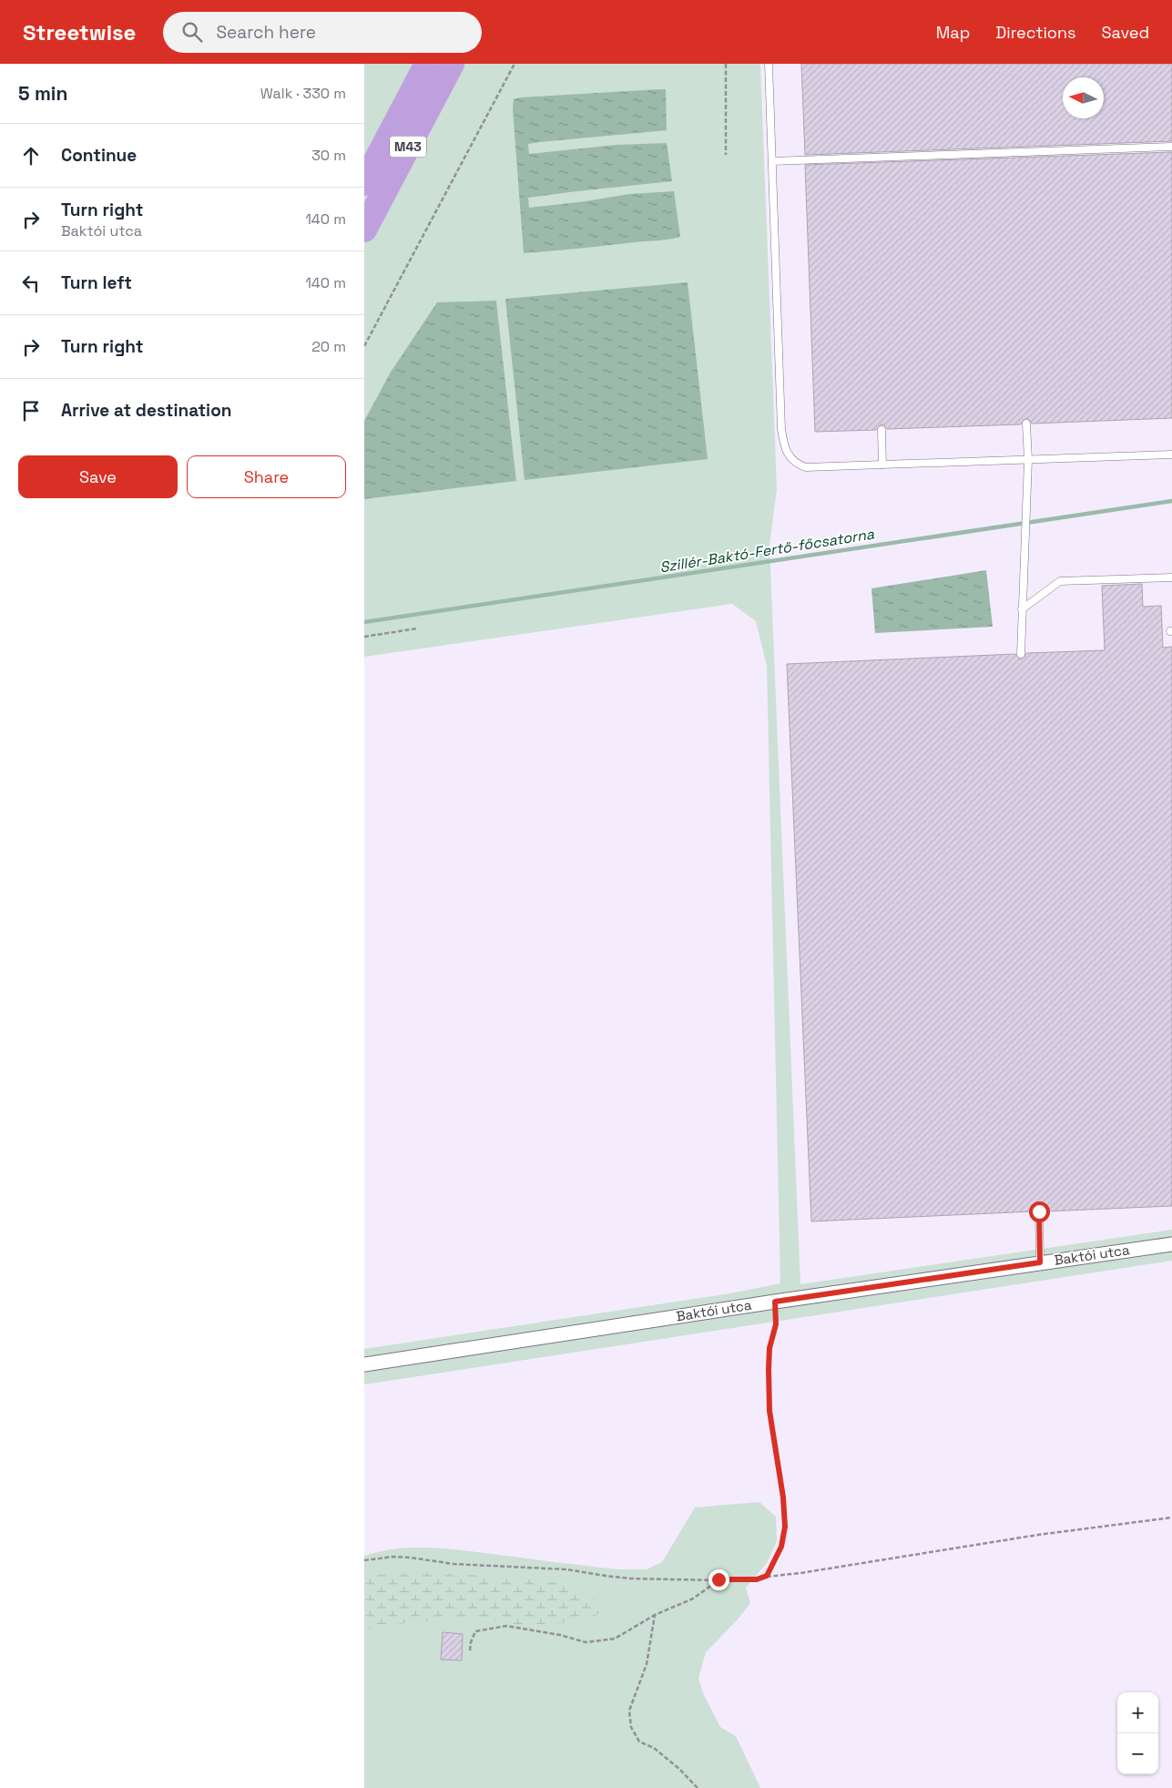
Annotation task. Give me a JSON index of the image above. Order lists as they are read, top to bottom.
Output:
{
  "streets": {
    "highway": ["M43"],
    "street": ["Baktói utca"]
  },
  "water": ["Szillér-Baktó-Fertő-főcsatorna"],
  "north": "left",
  "page": {
    "header": "Streetwise",
    "search": "Search here",
    "nav": ["Map", "Directions", "Saved"],
    "heading": ["5 min", "Walk · 330 m"],
    "list": [
      ["Continue", "30 m"],
      ["Turn right", "Baktói utca", "140 m"],
      ["Turn left", "140 m"],
      ["Turn right", "20 m"],
      "Arrive at destination"
    ],
    "buttons": ["Save", "Share"],
    "map_buttons": ["+", "−"]
  }
}
